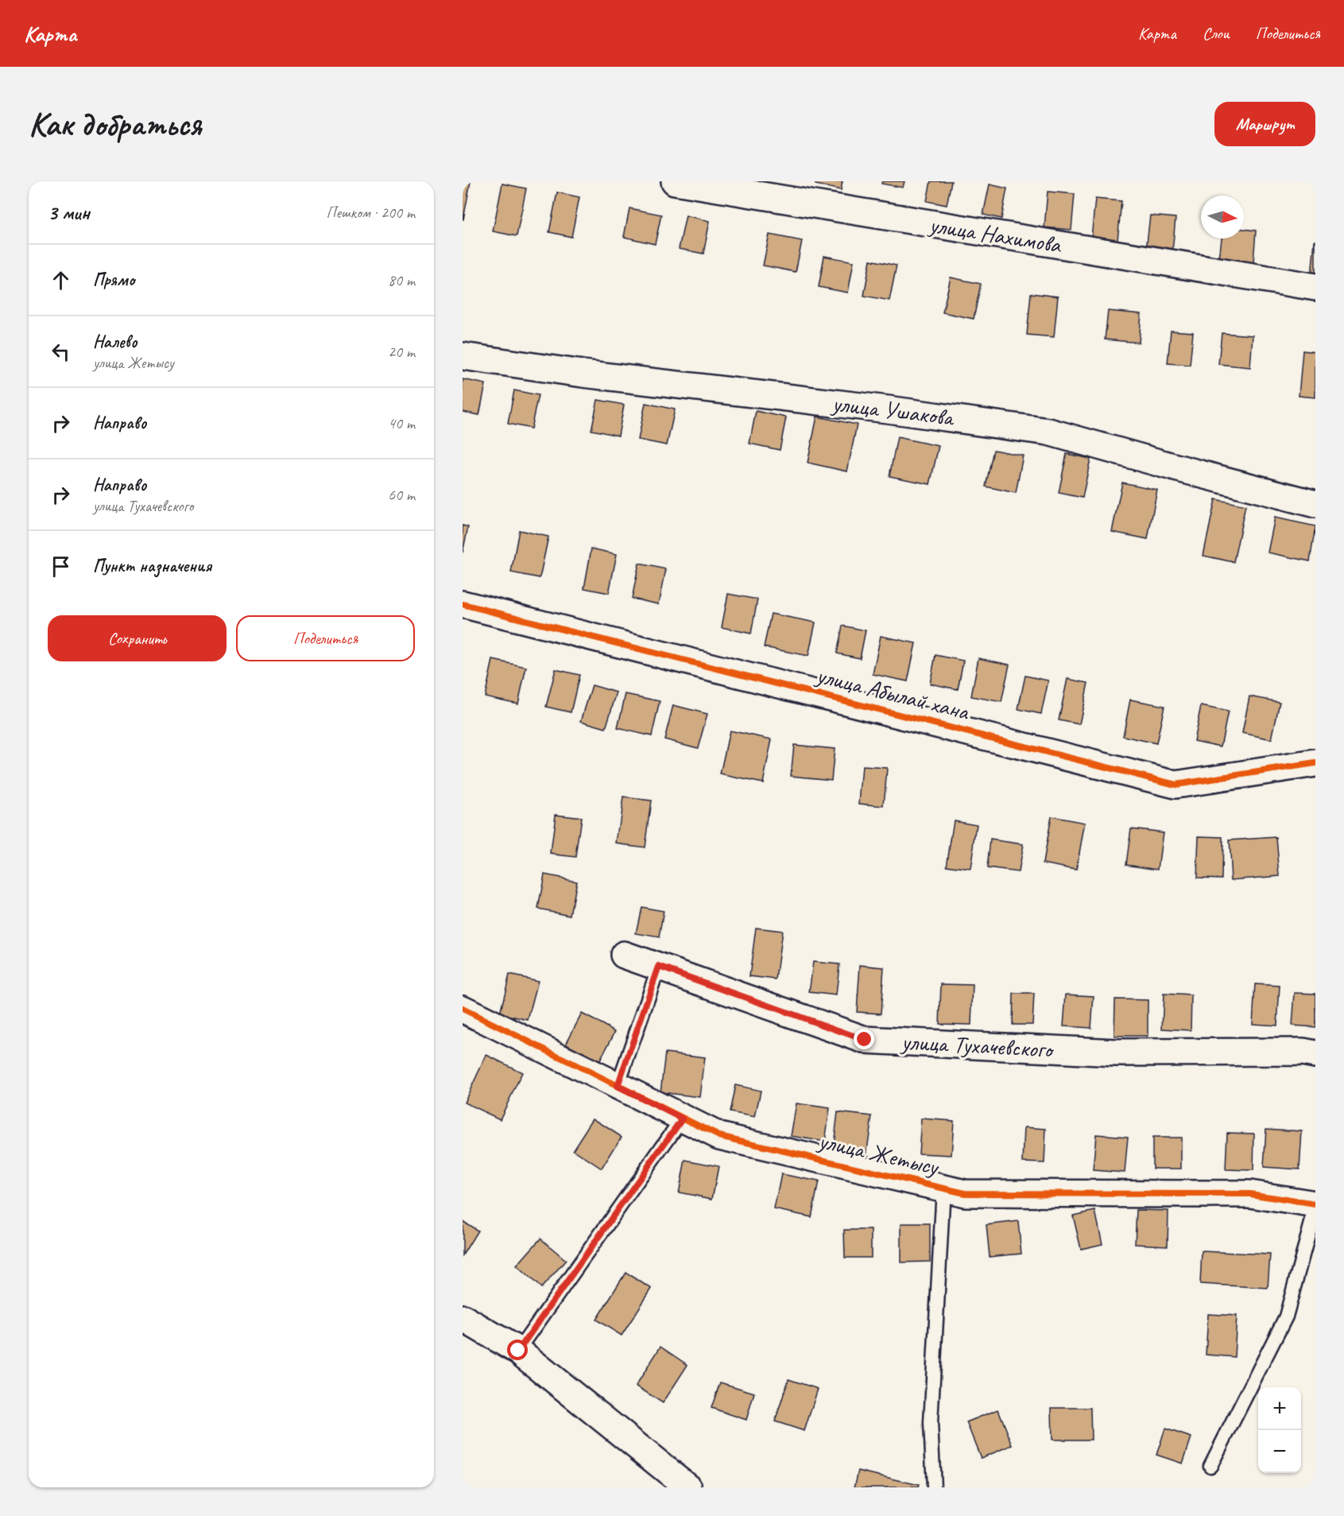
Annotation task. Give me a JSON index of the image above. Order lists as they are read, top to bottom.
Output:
{
  "streets": {
    "street": [
      "улица Нахимова",
      "улица Ушакова",
      "улица Абылай хана",
      "улица Тухачевского",
      "улица Жетысу"
    ]
  },
  "north": "right",
  "page": {
    "header": "Карта",
    "nav": ["Карта", "Слои", "Поделиться"],
    "buttons": [
      "Маршрут",
      ["Сохранить", "Поделиться"]
    ],
    "title": "Как добраться",
    "heading": ["3 мин", "Пешком · 200 m"],
    "list": [
      ["Прямо", "80 m"],
      ["Налево", "улица Жетысу", "20 m"],
      ["Направо", "40 m"],
      ["Направо", "улица Тухачевского", "60 m"],
      "Пункт назначения"
    ],
    "map_buttons": ["+", "−"]
  }
}
